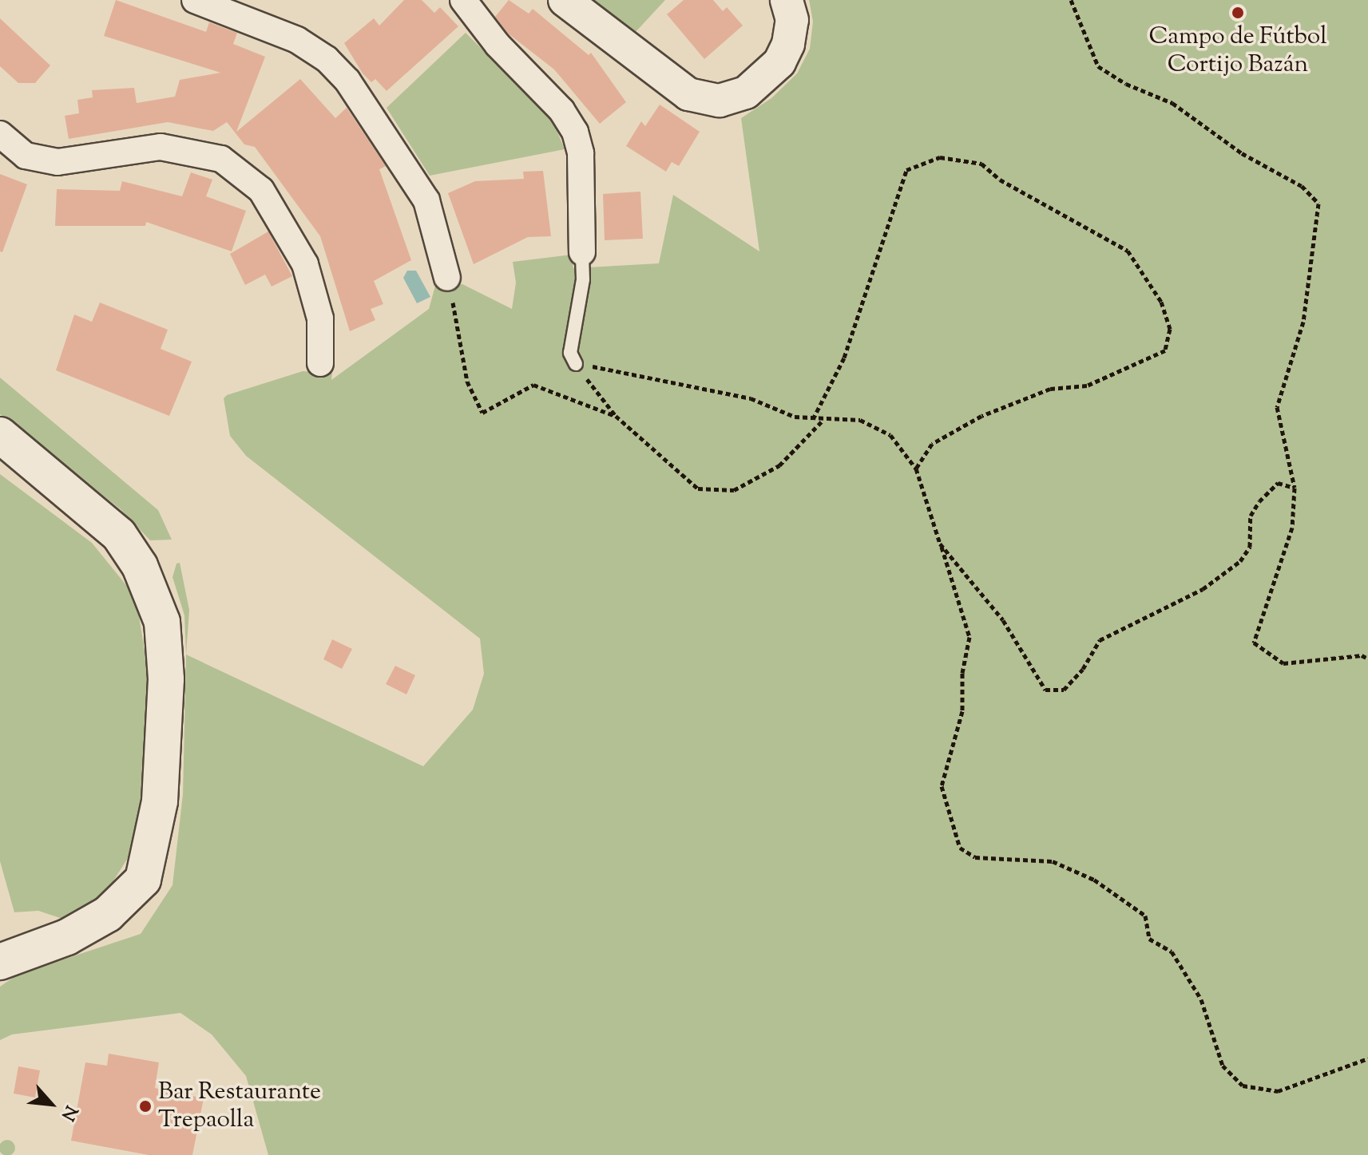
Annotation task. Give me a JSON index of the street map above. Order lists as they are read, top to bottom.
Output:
{
  "places": ["Campo de Fútbol Cortijo Bazán", "Bar Restaurante Trepaolla"],
  "north": "bottom right"
}
